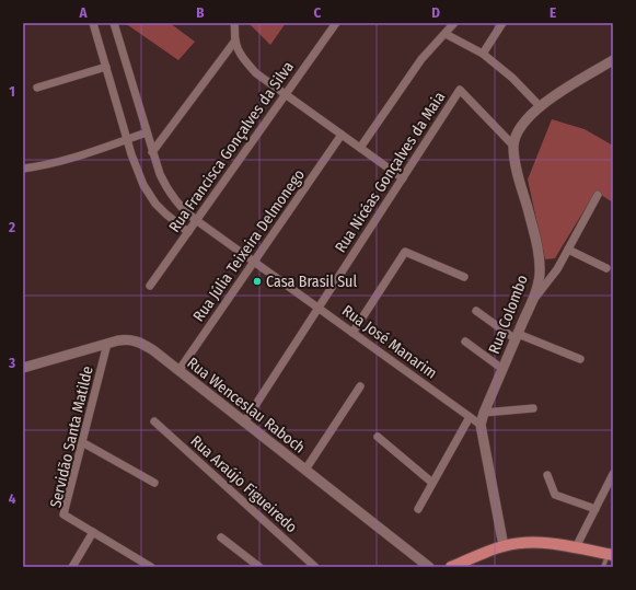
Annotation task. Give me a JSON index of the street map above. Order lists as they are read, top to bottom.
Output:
{
  "streets": {
    "street": [
      "Rua Francisca Gonçalves da Silva",
      "Rua Nicéas Gonçalves da Maia",
      "Rua Júlia Teixeira Delmonego",
      "Rua Colombo",
      "Rua José Manarim",
      "Rua Wenceslau Raboch",
      "Servidão Santa Matilde",
      "Rua Araújo Figueiredo"
    ]
  },
  "crossings": [
    ["Rua Francisca Gonçalves da Silva", "Rua José Manarim"],
    ["Rua Nicéas Gonçalves da Maia", "Rua Colombo"],
    ["Rua Nicéas Gonçalves da Maia", "Rua José Manarim"],
    ["Rua Nicéas Gonçalves da Maia", "Rua Wenceslau Raboch"],
    ["Rua Júlia Teixeira Delmonego", "Rua José Manarim"],
    ["Rua Júlia Teixeira Delmonego", "Rua Wenceslau Raboch"],
    ["Rua Colombo", "Rua José Manarim"],
    ["Rua Wenceslau Raboch", "Servidão Santa Matilde"]
  ],
  "places": ["Casa Brasil Sul"],
  "grid": {
    "columns": [
      "A",
      "B",
      "C",
      "D",
      "E"
    ],
    "rows": [
      "1",
      "2",
      "3",
      "4"
    ]
  }
}
